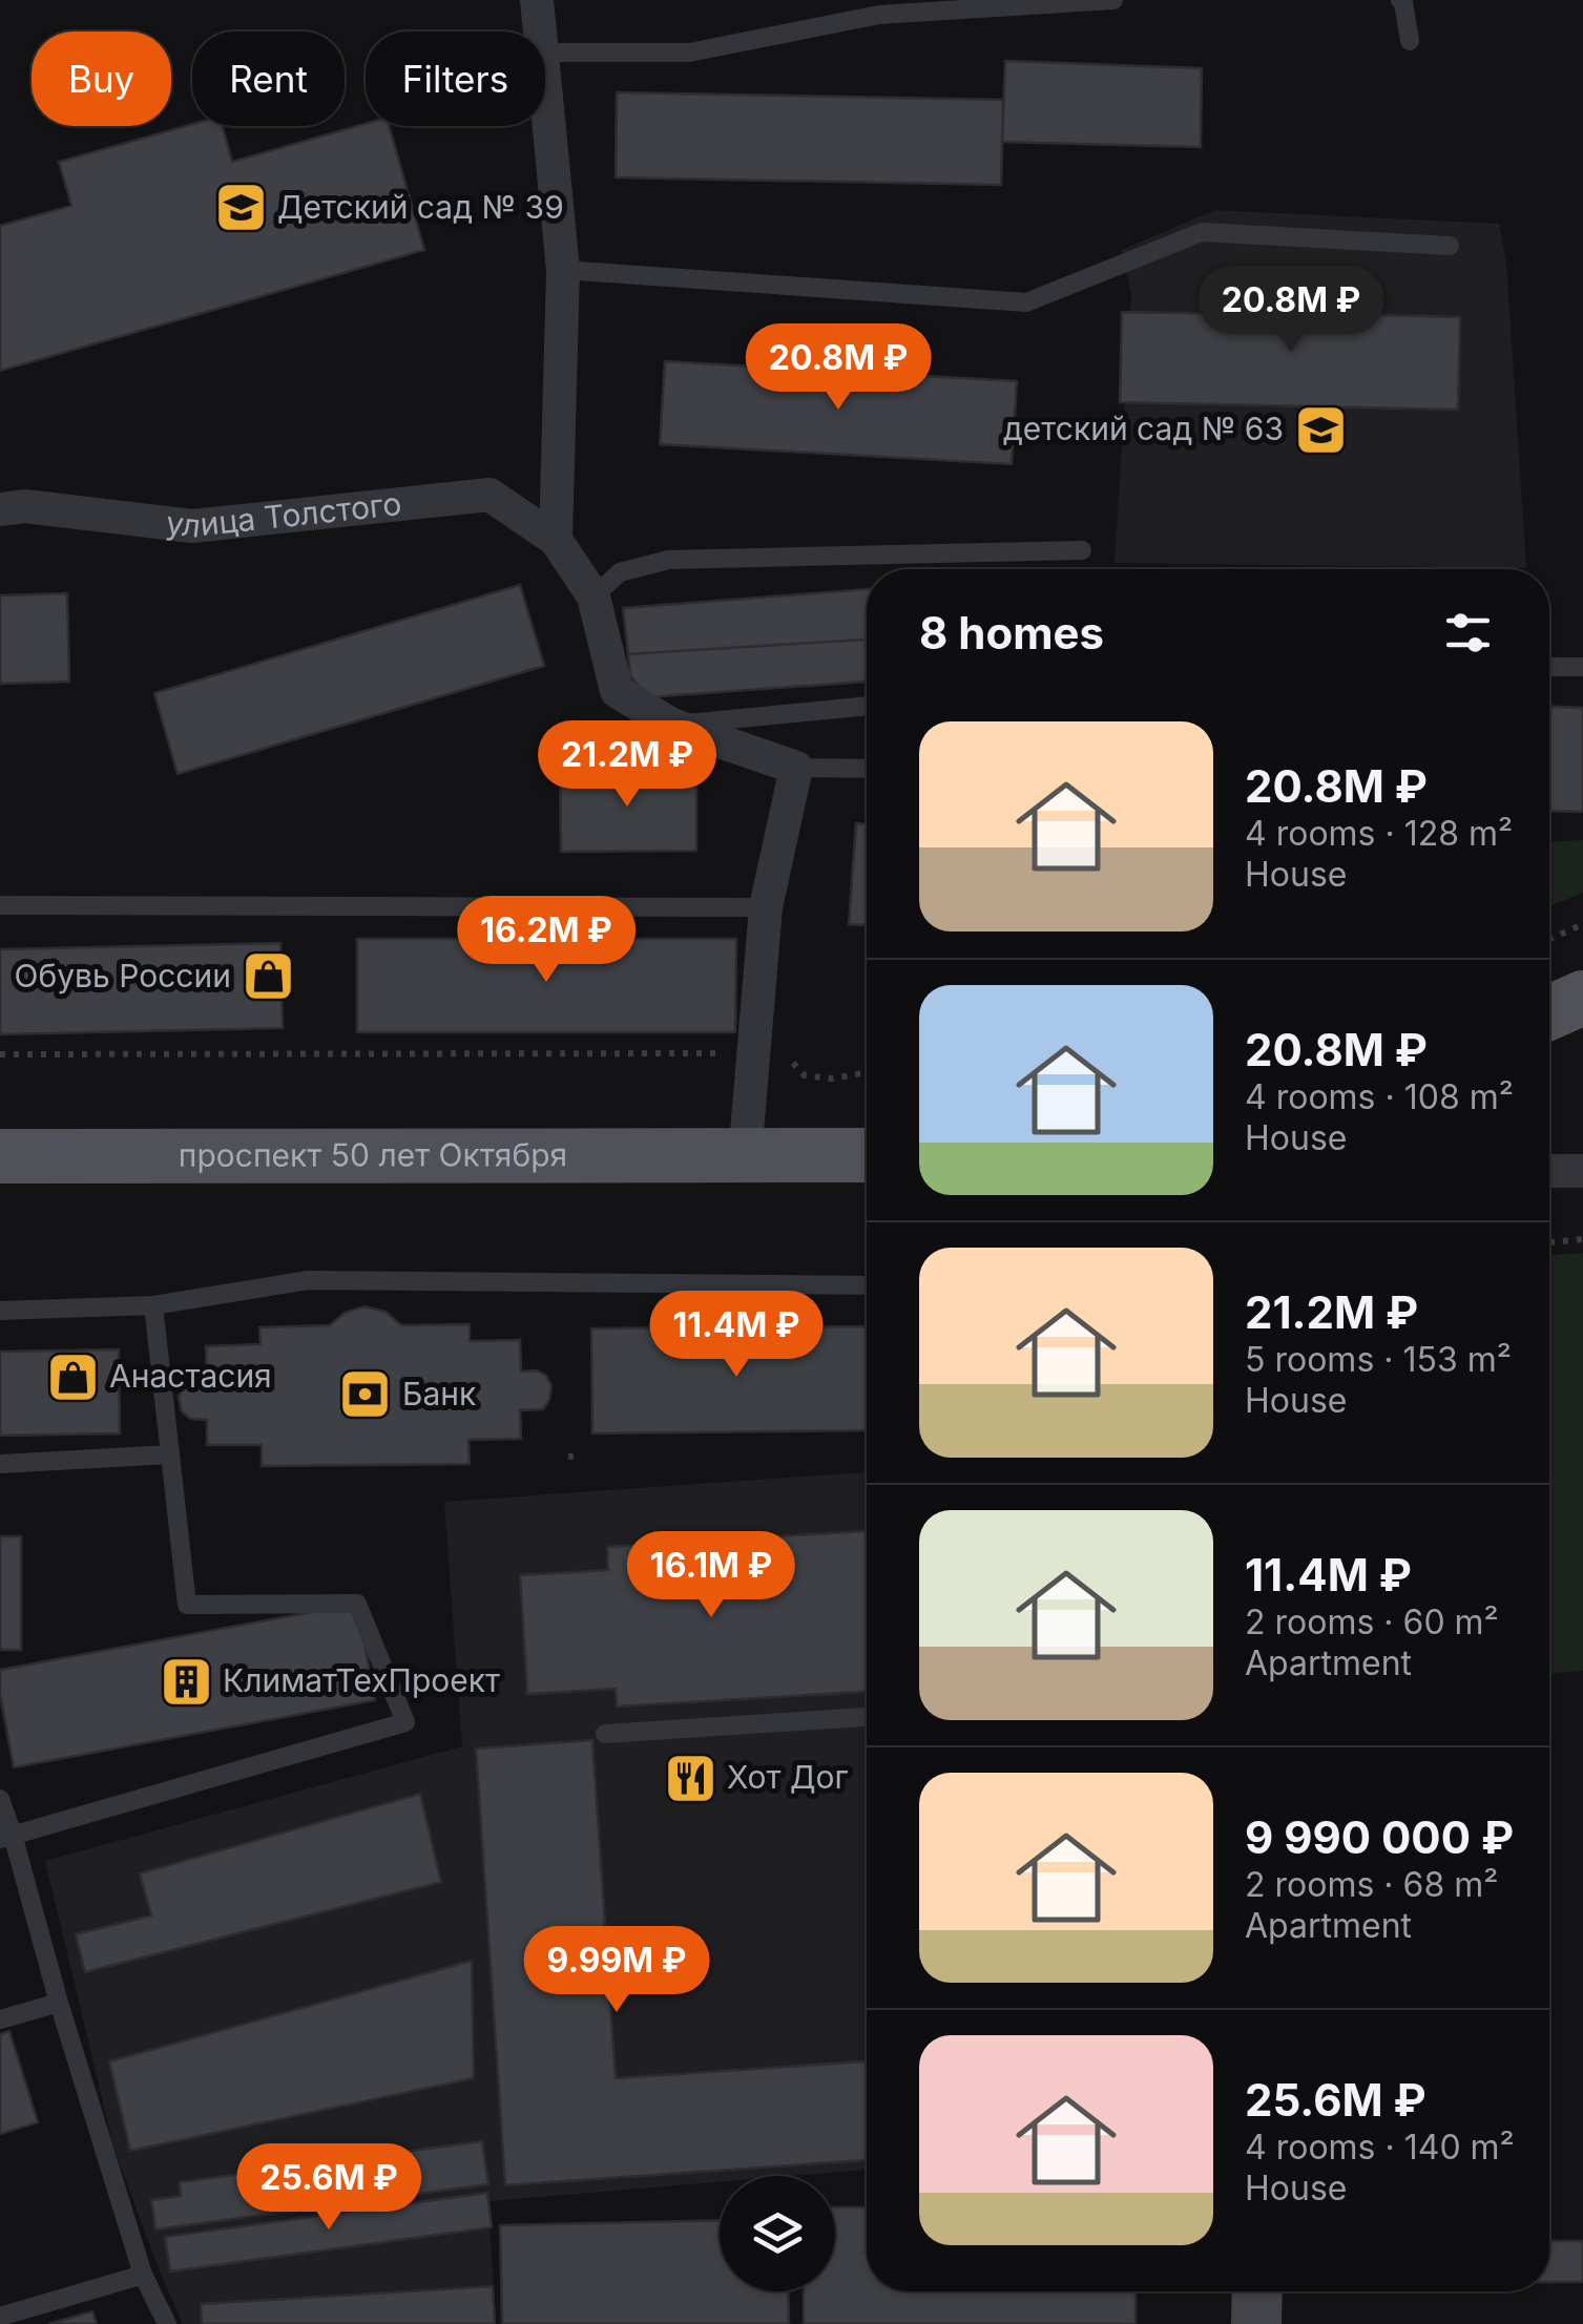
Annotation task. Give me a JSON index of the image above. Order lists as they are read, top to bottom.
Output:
{
  "streets": {
    "main road": ["проспект 50 лет Октября"],
    "street": ["улица Толстого"]
  },
  "places": {
    "school or university": ["Детский сад № 39", "детский сад № 63"],
    "shop": ["Обувь России", "Анастасия"],
    "bank": ["Банк"],
    "building": ["КлиматТехПроект"],
    "restaurant": ["Хот Дог"]
  },
  "page": {
    "chip": ["Buy", "Rent", "Filters"],
    "price": [
      "20.8M ₽",
      "20.8M ₽",
      "21.2M ₽",
      "16.2M ₽",
      "11.4M ₽",
      "16.1M ₽",
      "9.99M ₽",
      "25.6M ₽"
    ],
    "heading": "8 homes",
    "list": [
      {
        "name": "20.8M ₽",
        "note": "4 rooms · 128 m² · House"
      },
      {
        "name": "20.8M ₽",
        "note": "4 rooms · 108 m² · House"
      },
      {
        "name": "21.2M ₽",
        "note": "5 rooms · 153 m² · House"
      },
      {
        "name": "11.4M ₽",
        "note": "2 rooms · 60 m² · Apartment"
      },
      {
        "name": "9 990 000 ₽",
        "note": "2 rooms · 68 m² · Apartment"
      },
      {
        "name": "25.6M ₽",
        "note": "4 rooms · 140 m² · House"
      }
    ]
  }
}
